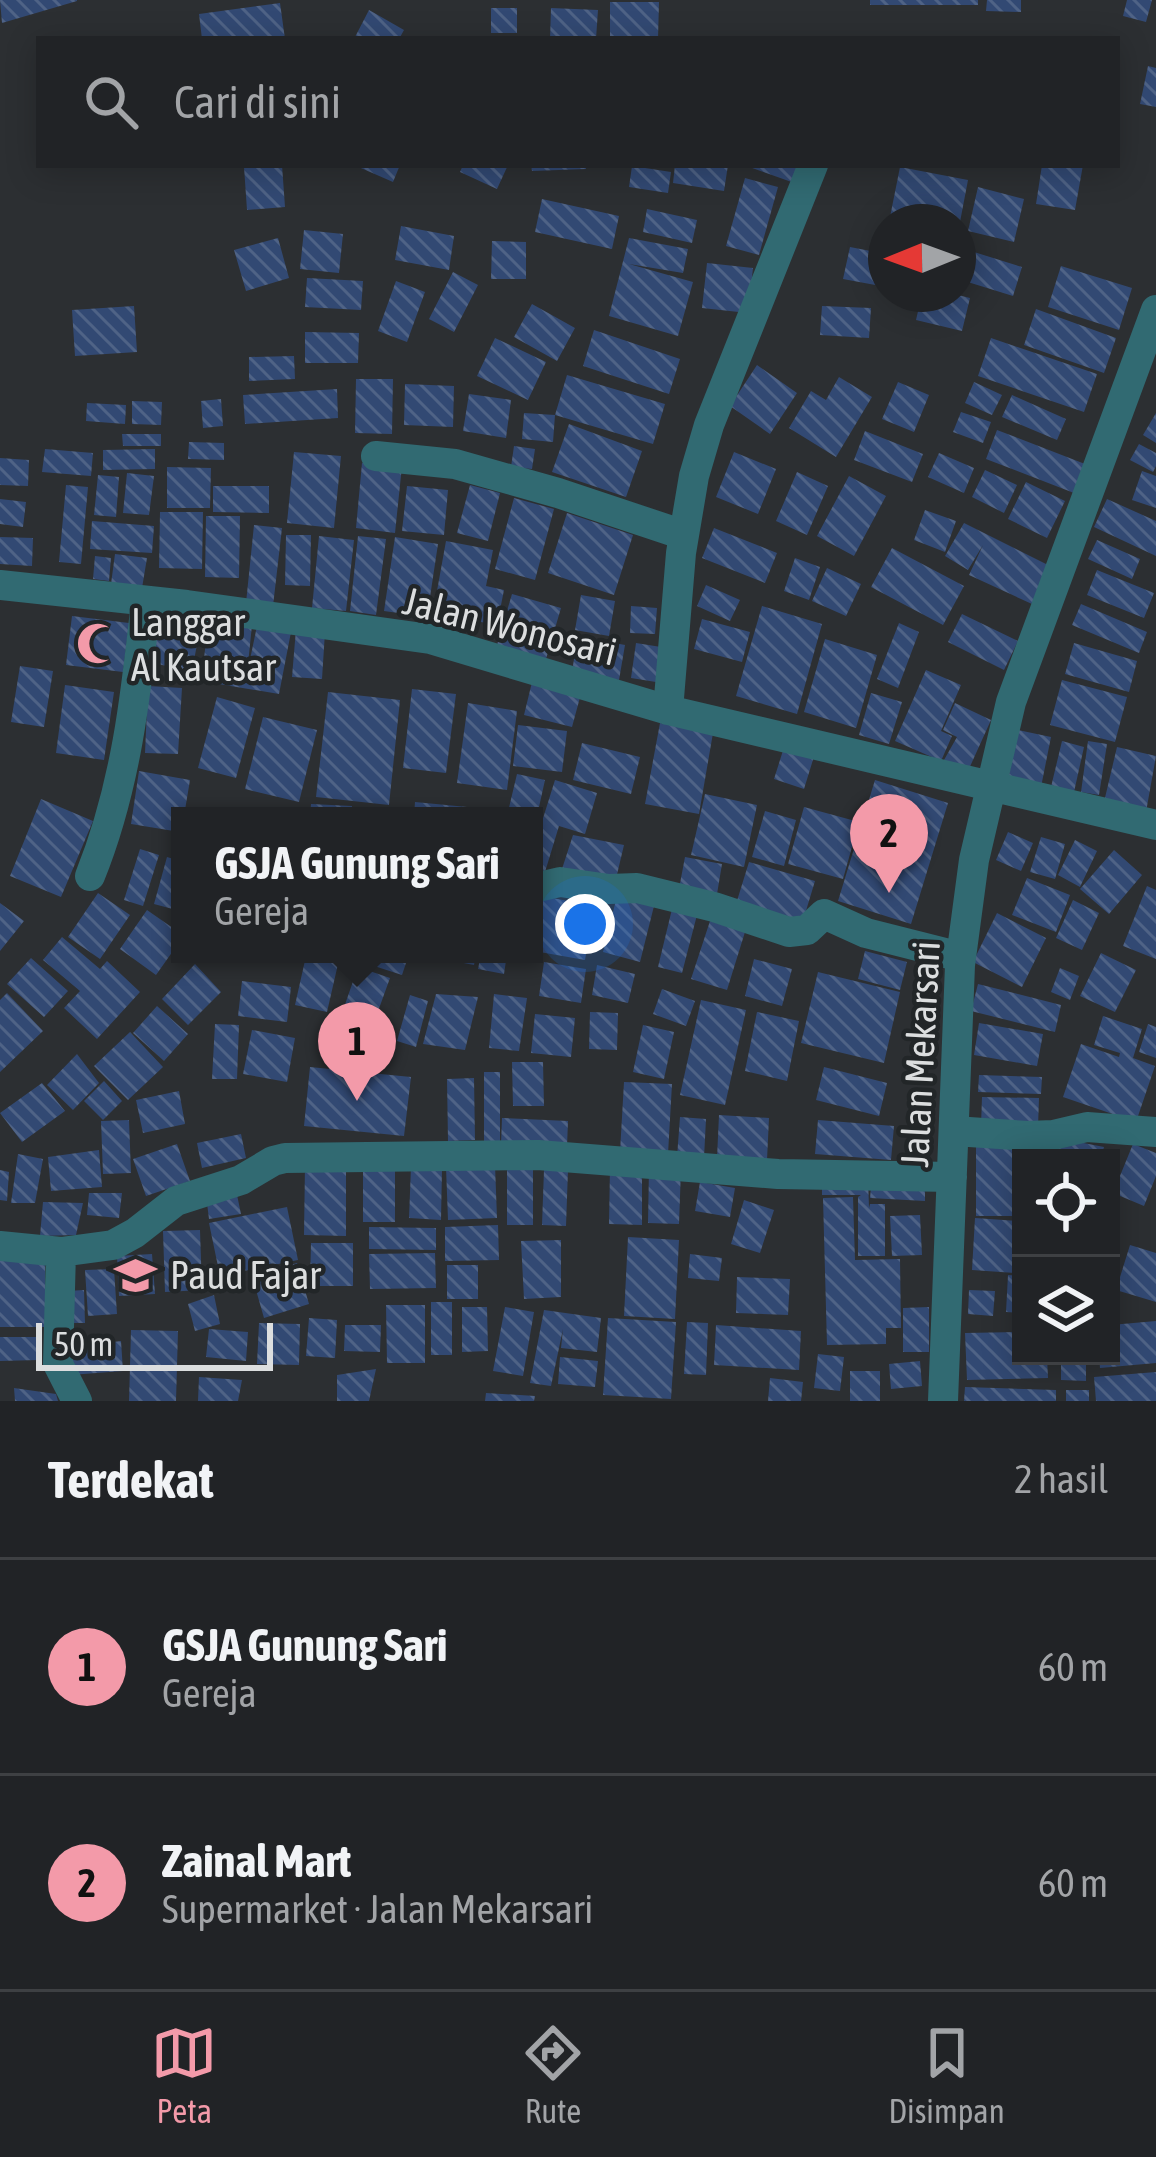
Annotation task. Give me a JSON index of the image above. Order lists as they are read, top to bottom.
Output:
{
  "streets": {
    "street": ["Jalan Wonosari", "Jalan Mekarsari"]
  },
  "crossings": [
    ["Jalan Wonosari", "Jalan Mekarsari"]
  ],
  "places": {
    "mosque": ["Langgar Al Kautsar"],
    "school or university": ["Paud Fajar"]
  },
  "scale_bar": "50 m",
  "north": "left",
  "page": {
    "search": "Cari di sini",
    "pins": ["2", "1"],
    "popup": ["GSJA Gunung Sari", "Gereja"],
    "scale": "50 m",
    "heading": ["Terdekat", "2 hasil"],
    "list": [
      {
        "mark": "1",
        "name": "GSJA Gunung Sari",
        "note": "Gereja",
        "value": "60 m"
      },
      {
        "mark": "2",
        "name": "Zainal Mart",
        "note": "Supermarket · Jalan Mekarsari",
        "value": "60 m"
      }
    ],
    "nav": ["Peta", "Rute", "Disimpan"]
  }
}
